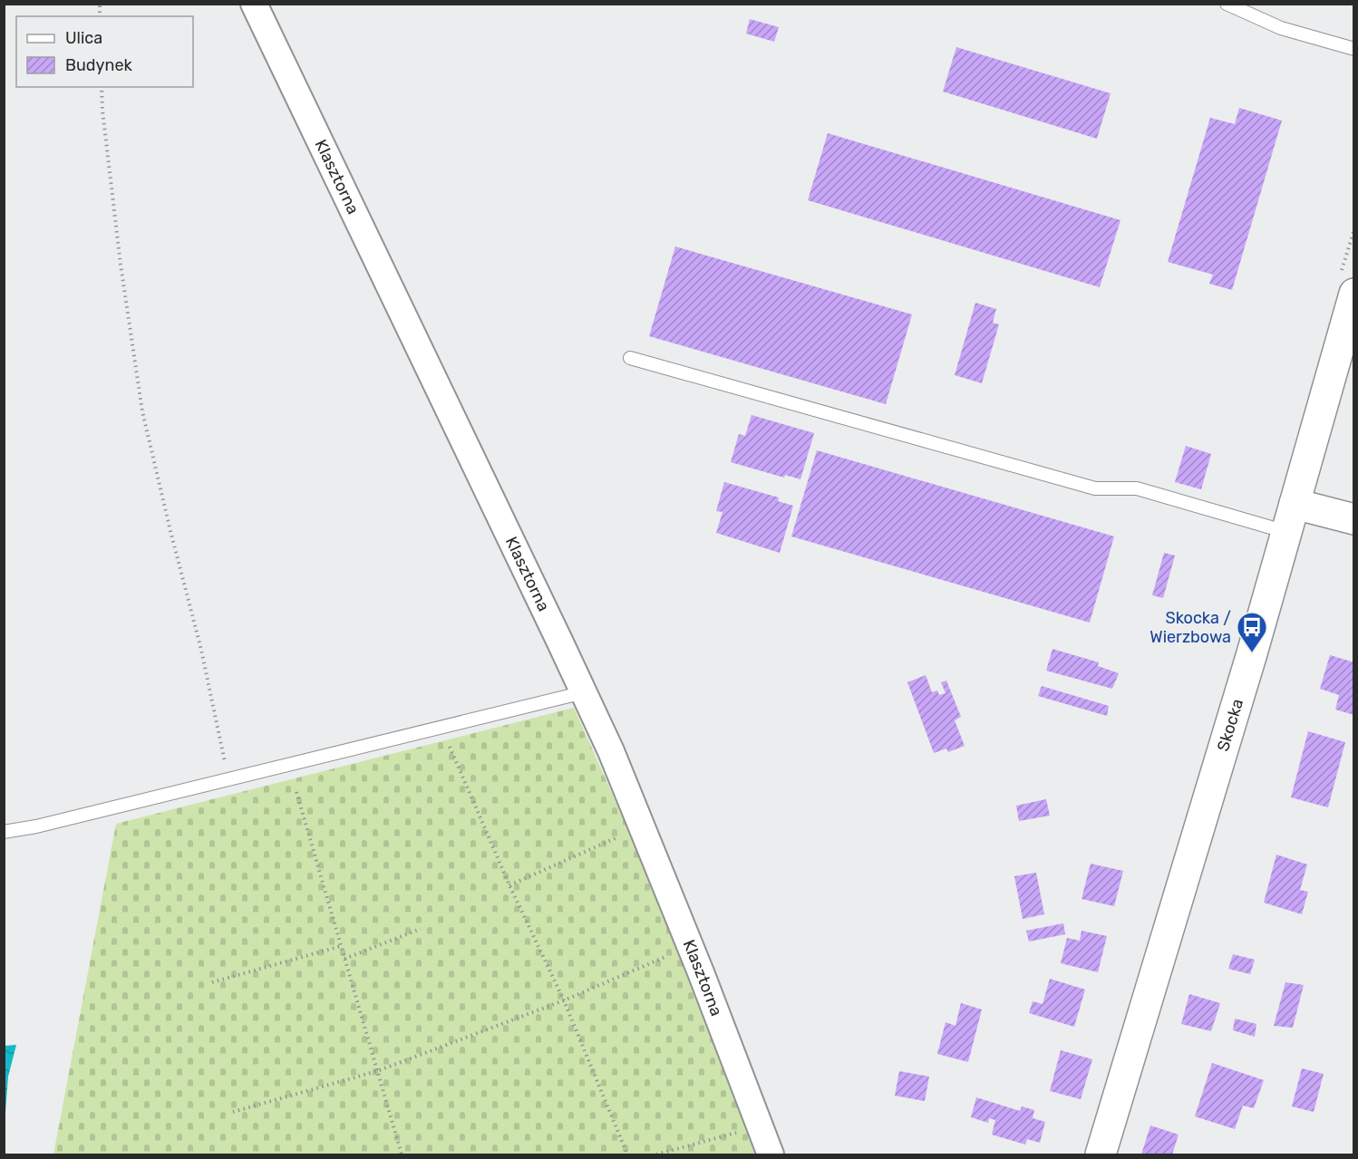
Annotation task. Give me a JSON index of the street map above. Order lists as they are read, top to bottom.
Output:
{
  "streets": {
    "street": ["Klasztorna", "Skocka"]
  },
  "places": {
    "bus stop": ["Skocka / Wierzbowa"]
  },
  "legend": ["Ulica", "Budynek"]
}
